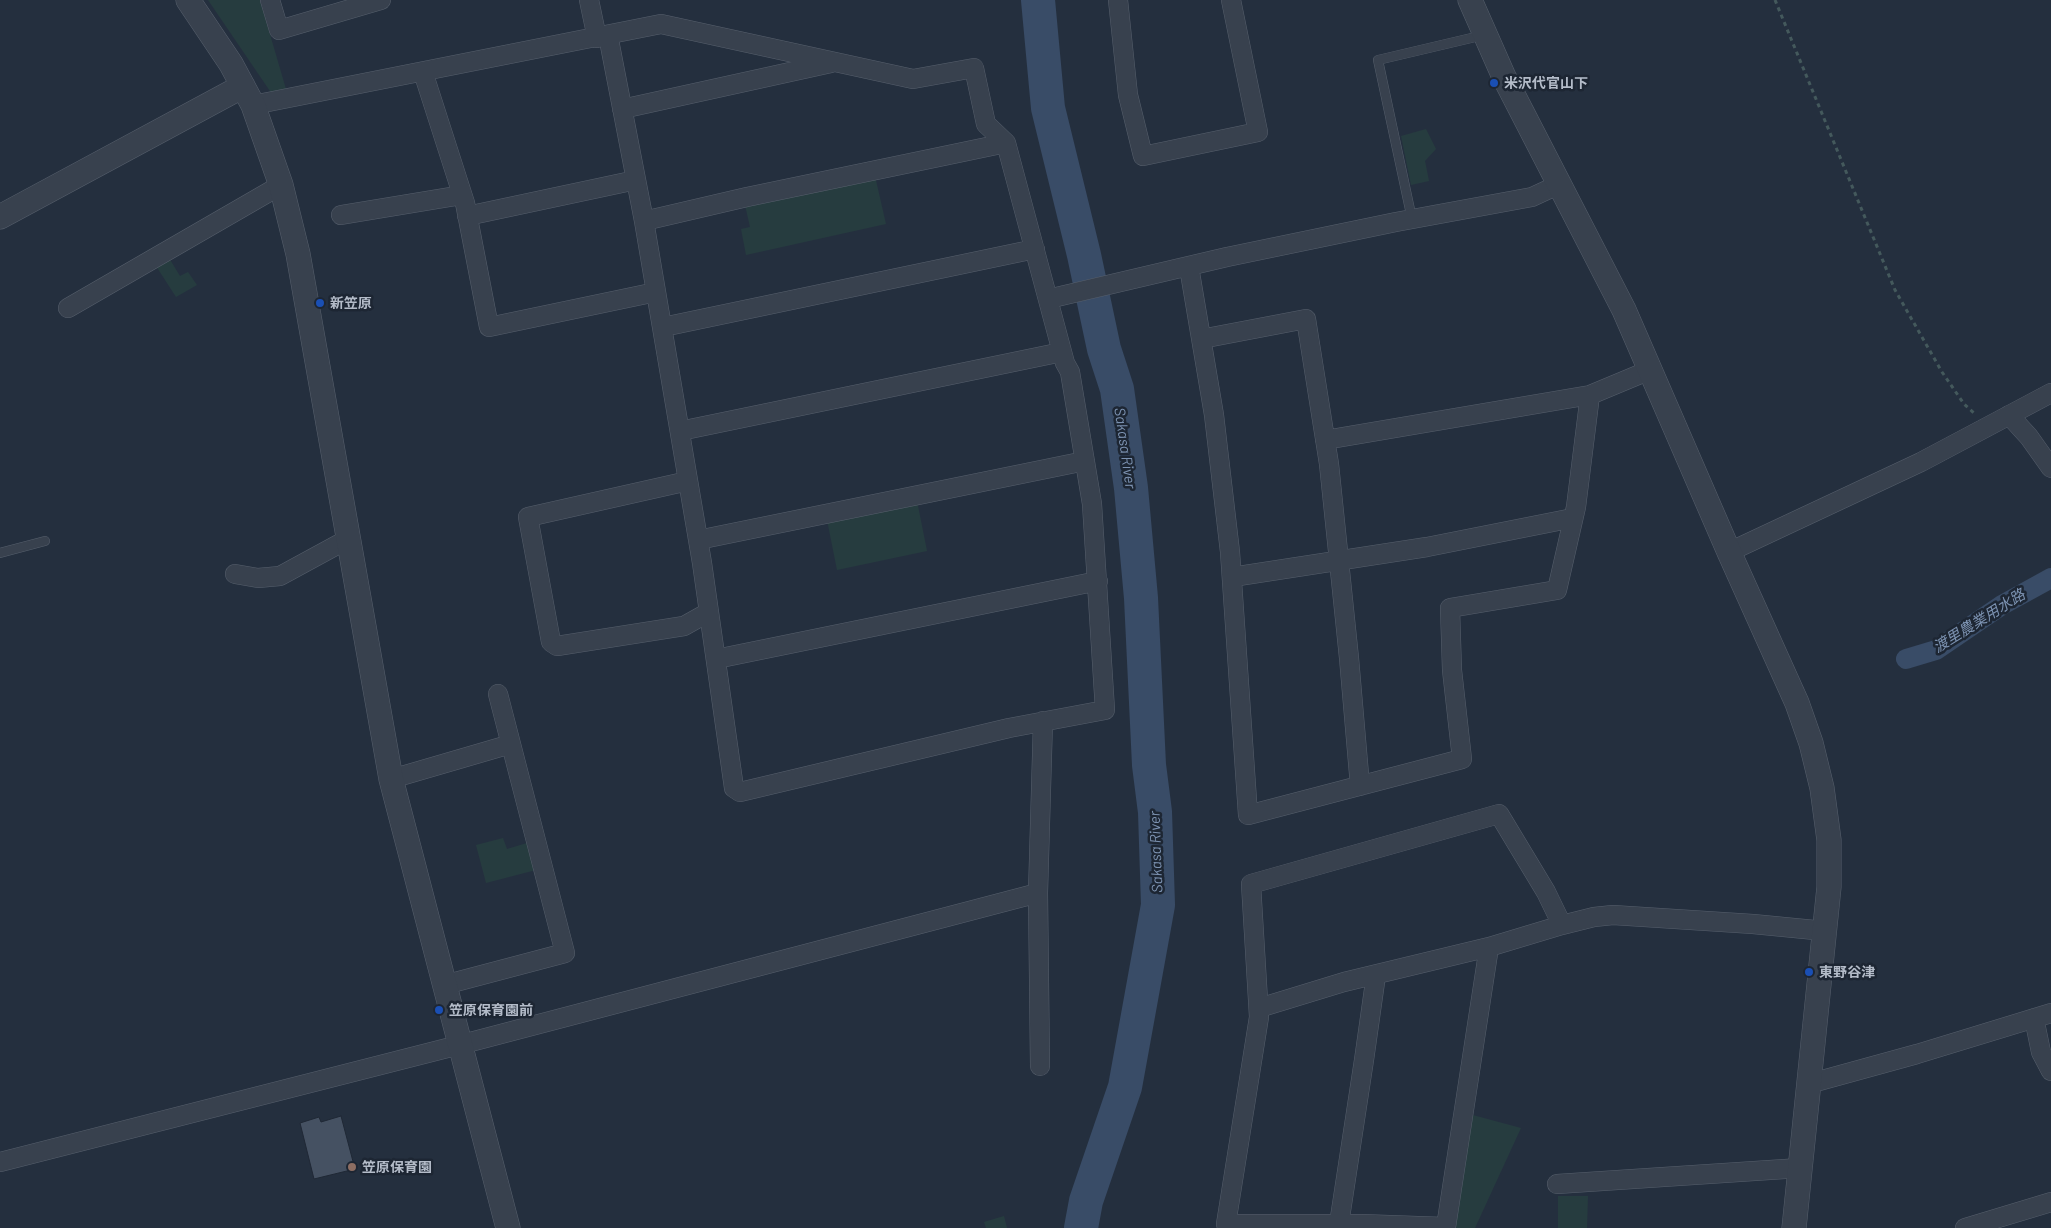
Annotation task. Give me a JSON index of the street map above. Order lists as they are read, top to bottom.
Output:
{
  "water": ["Sakasa River", "渡里農業用水路"],
  "places": [
    "米沢代官山下",
    "新笠原",
    "東野谷津",
    "笠原保育園前",
    "笠原保育園"
  ]
}
